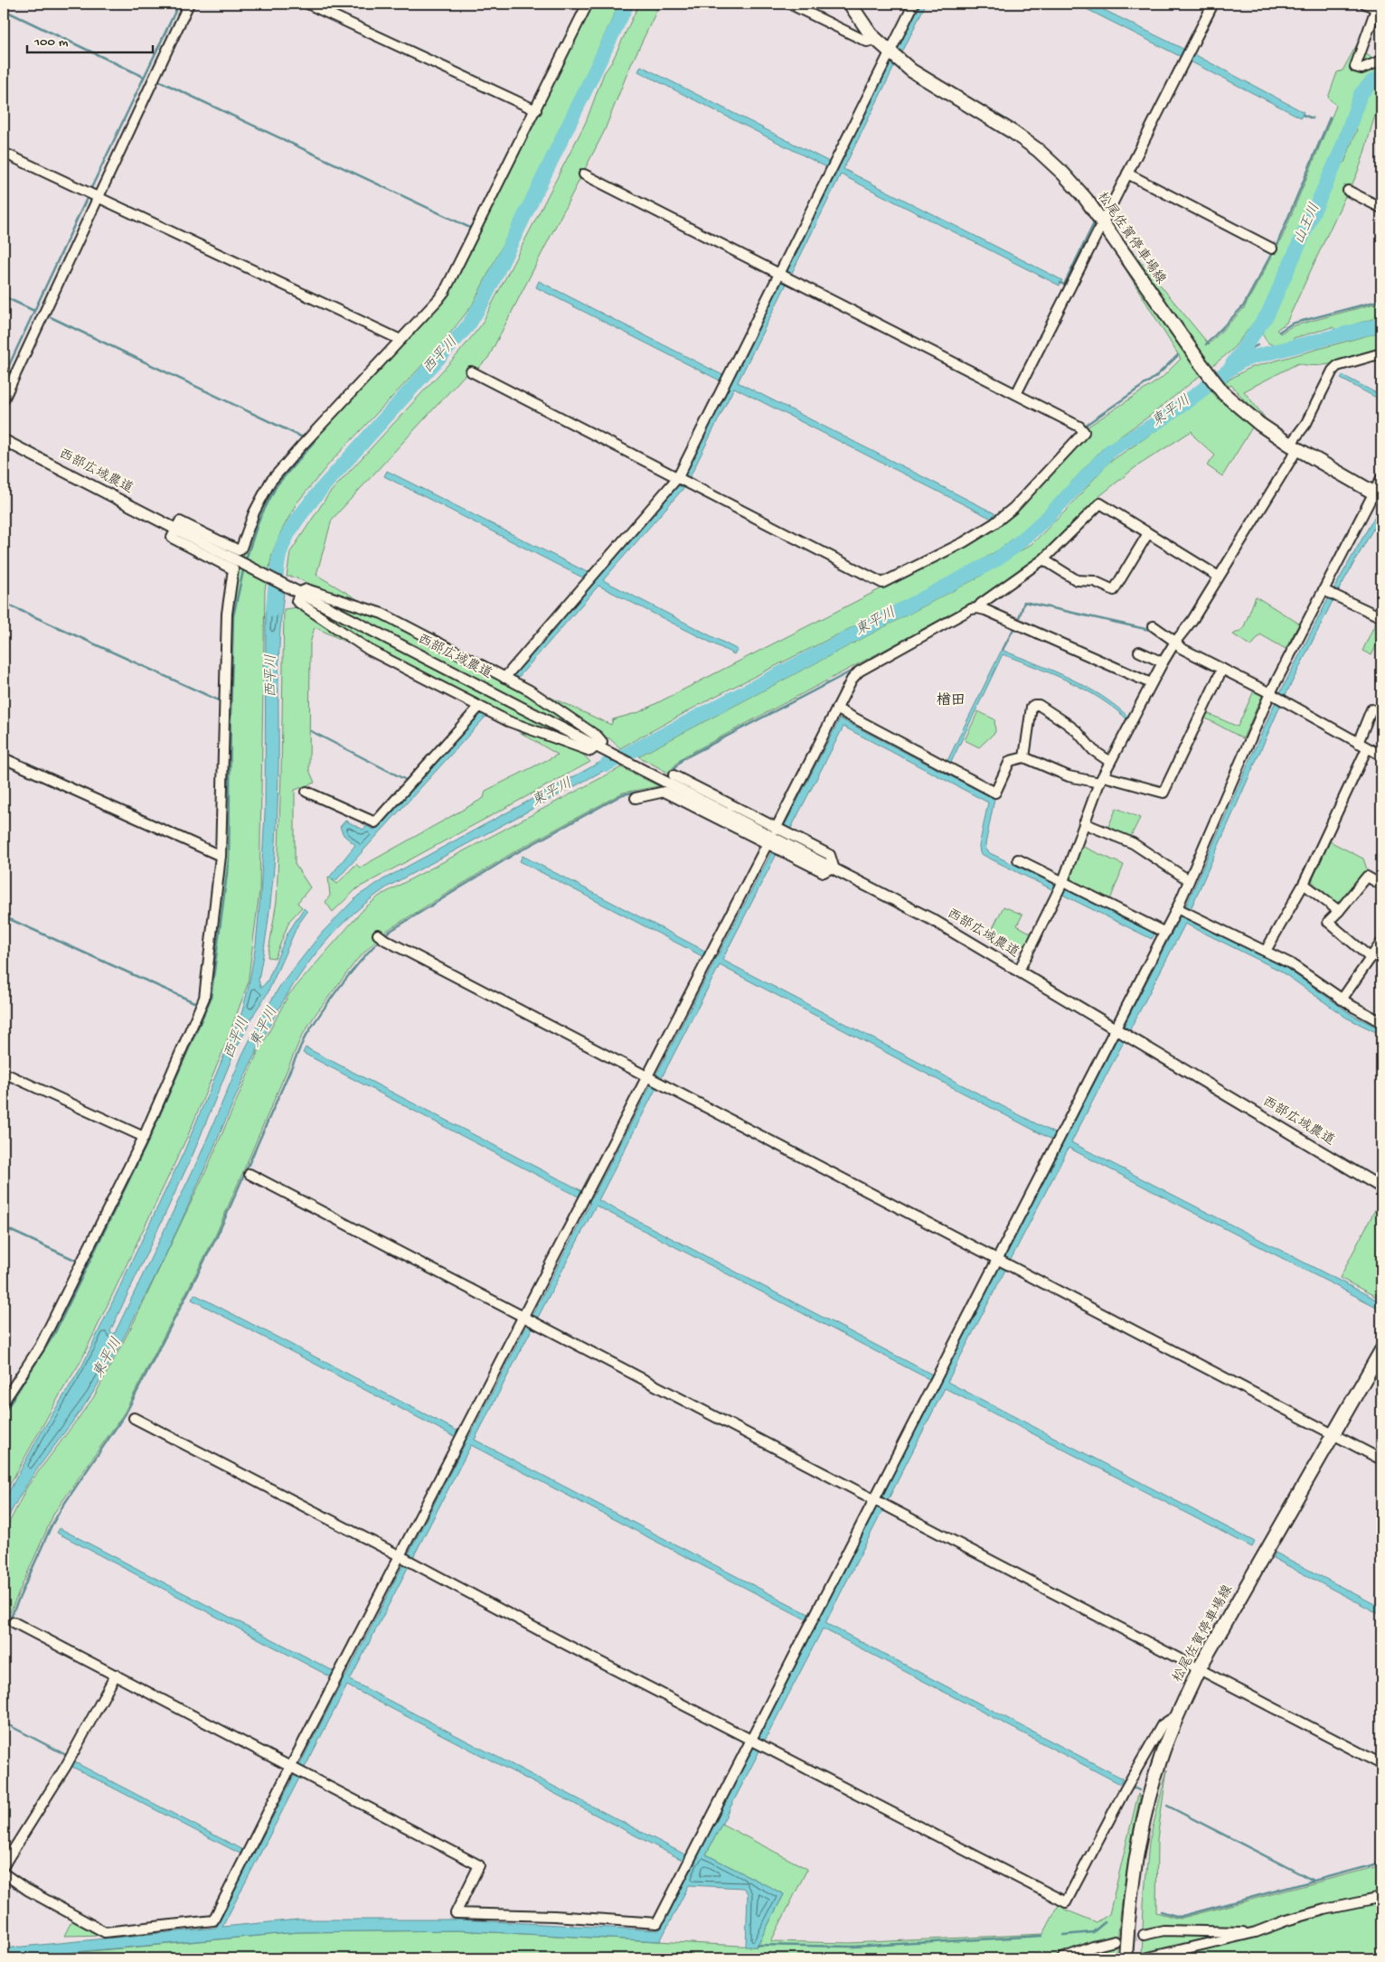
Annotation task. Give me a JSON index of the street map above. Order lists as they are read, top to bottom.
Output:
{
  "streets": {
    "main road": ["松尾佐賀停車場線"],
    "street": ["西部広域農道"]
  },
  "districts": ["楢田"],
  "water": ["山王川", "西平川", "東平川"],
  "scale_bar": "100 m"
}
